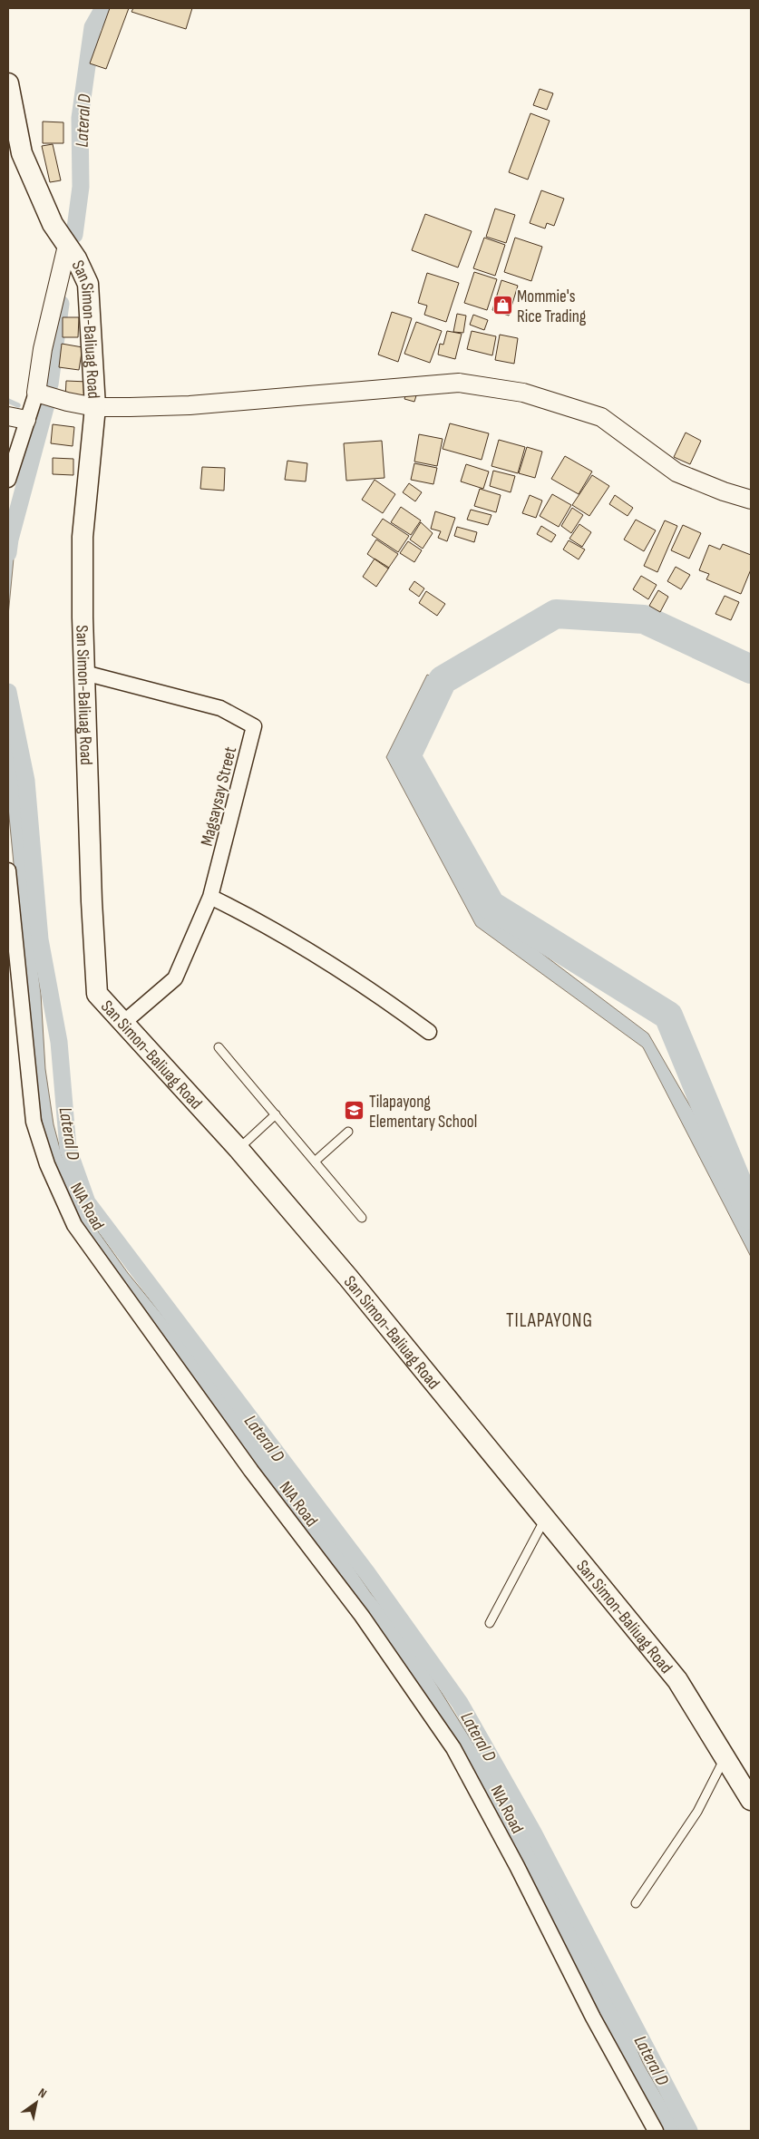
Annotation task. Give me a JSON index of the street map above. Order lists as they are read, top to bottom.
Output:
{
  "streets": {
    "main road": ["San Simon-Baliuag Road"],
    "street": ["Magsaysay Street", "NIA Road"]
  },
  "crossings": [
    ["San Simon-Baliuag Road", "Magsaysay Street"]
  ],
  "districts": ["TILAPAYONG"],
  "water": ["Lateral D"],
  "places": {
    "shop": ["Mommie's Rice Trading"],
    "school or university": ["Tilapayong Elementary School"]
  },
  "north": "top right"
}
